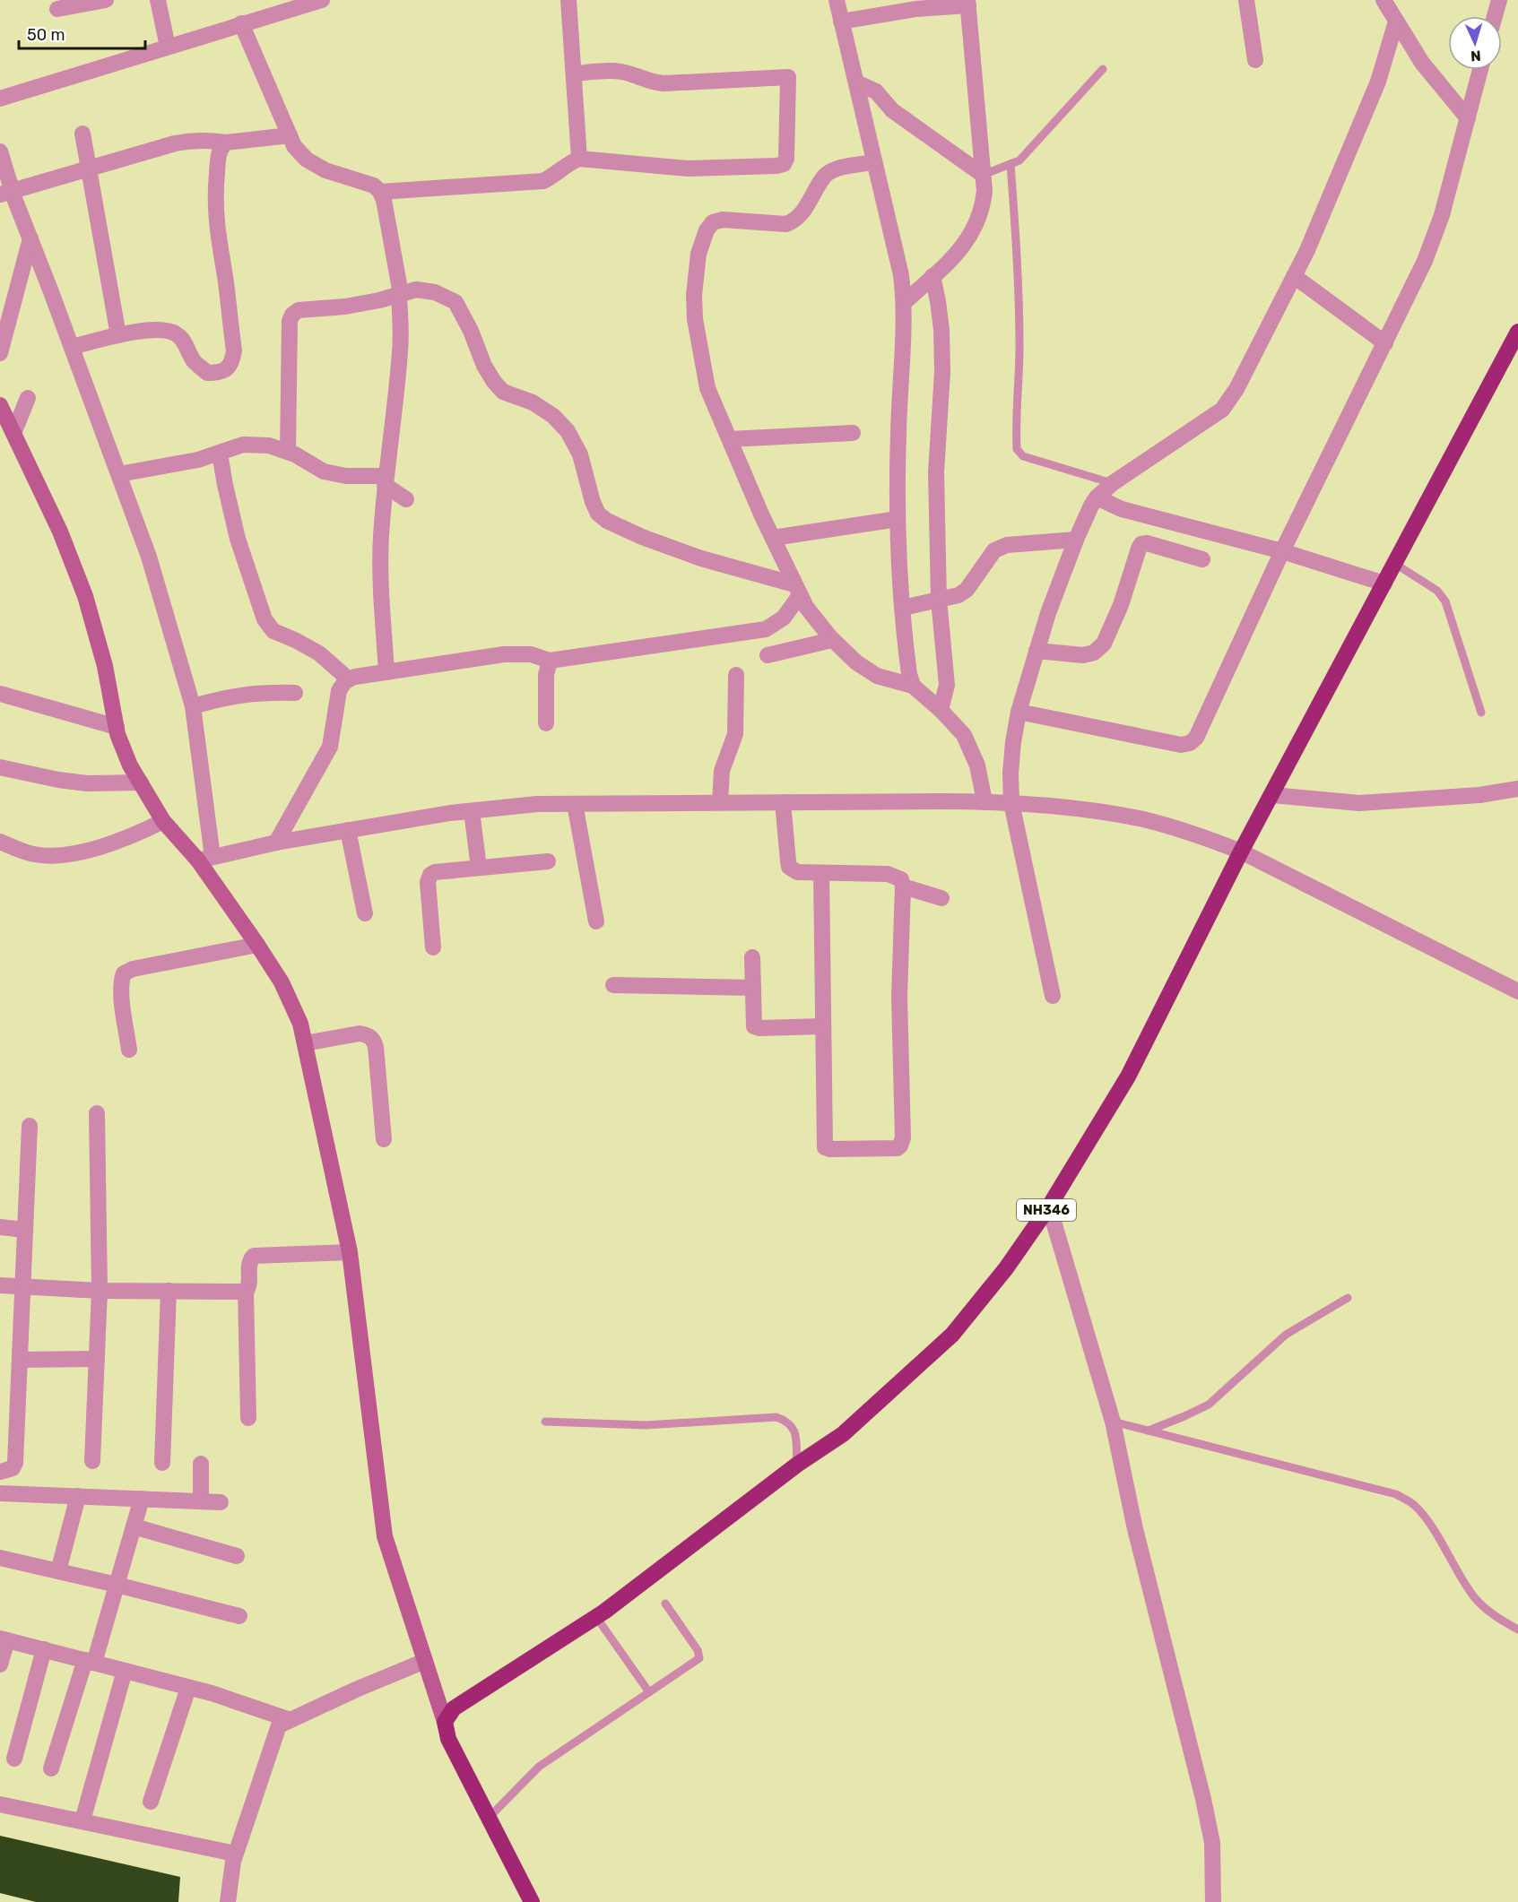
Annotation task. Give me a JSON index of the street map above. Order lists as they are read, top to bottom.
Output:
{
  "streets": {
    "highway": ["NH346"]
  },
  "scale_bar": "50 m",
  "north": "bottom"
}
